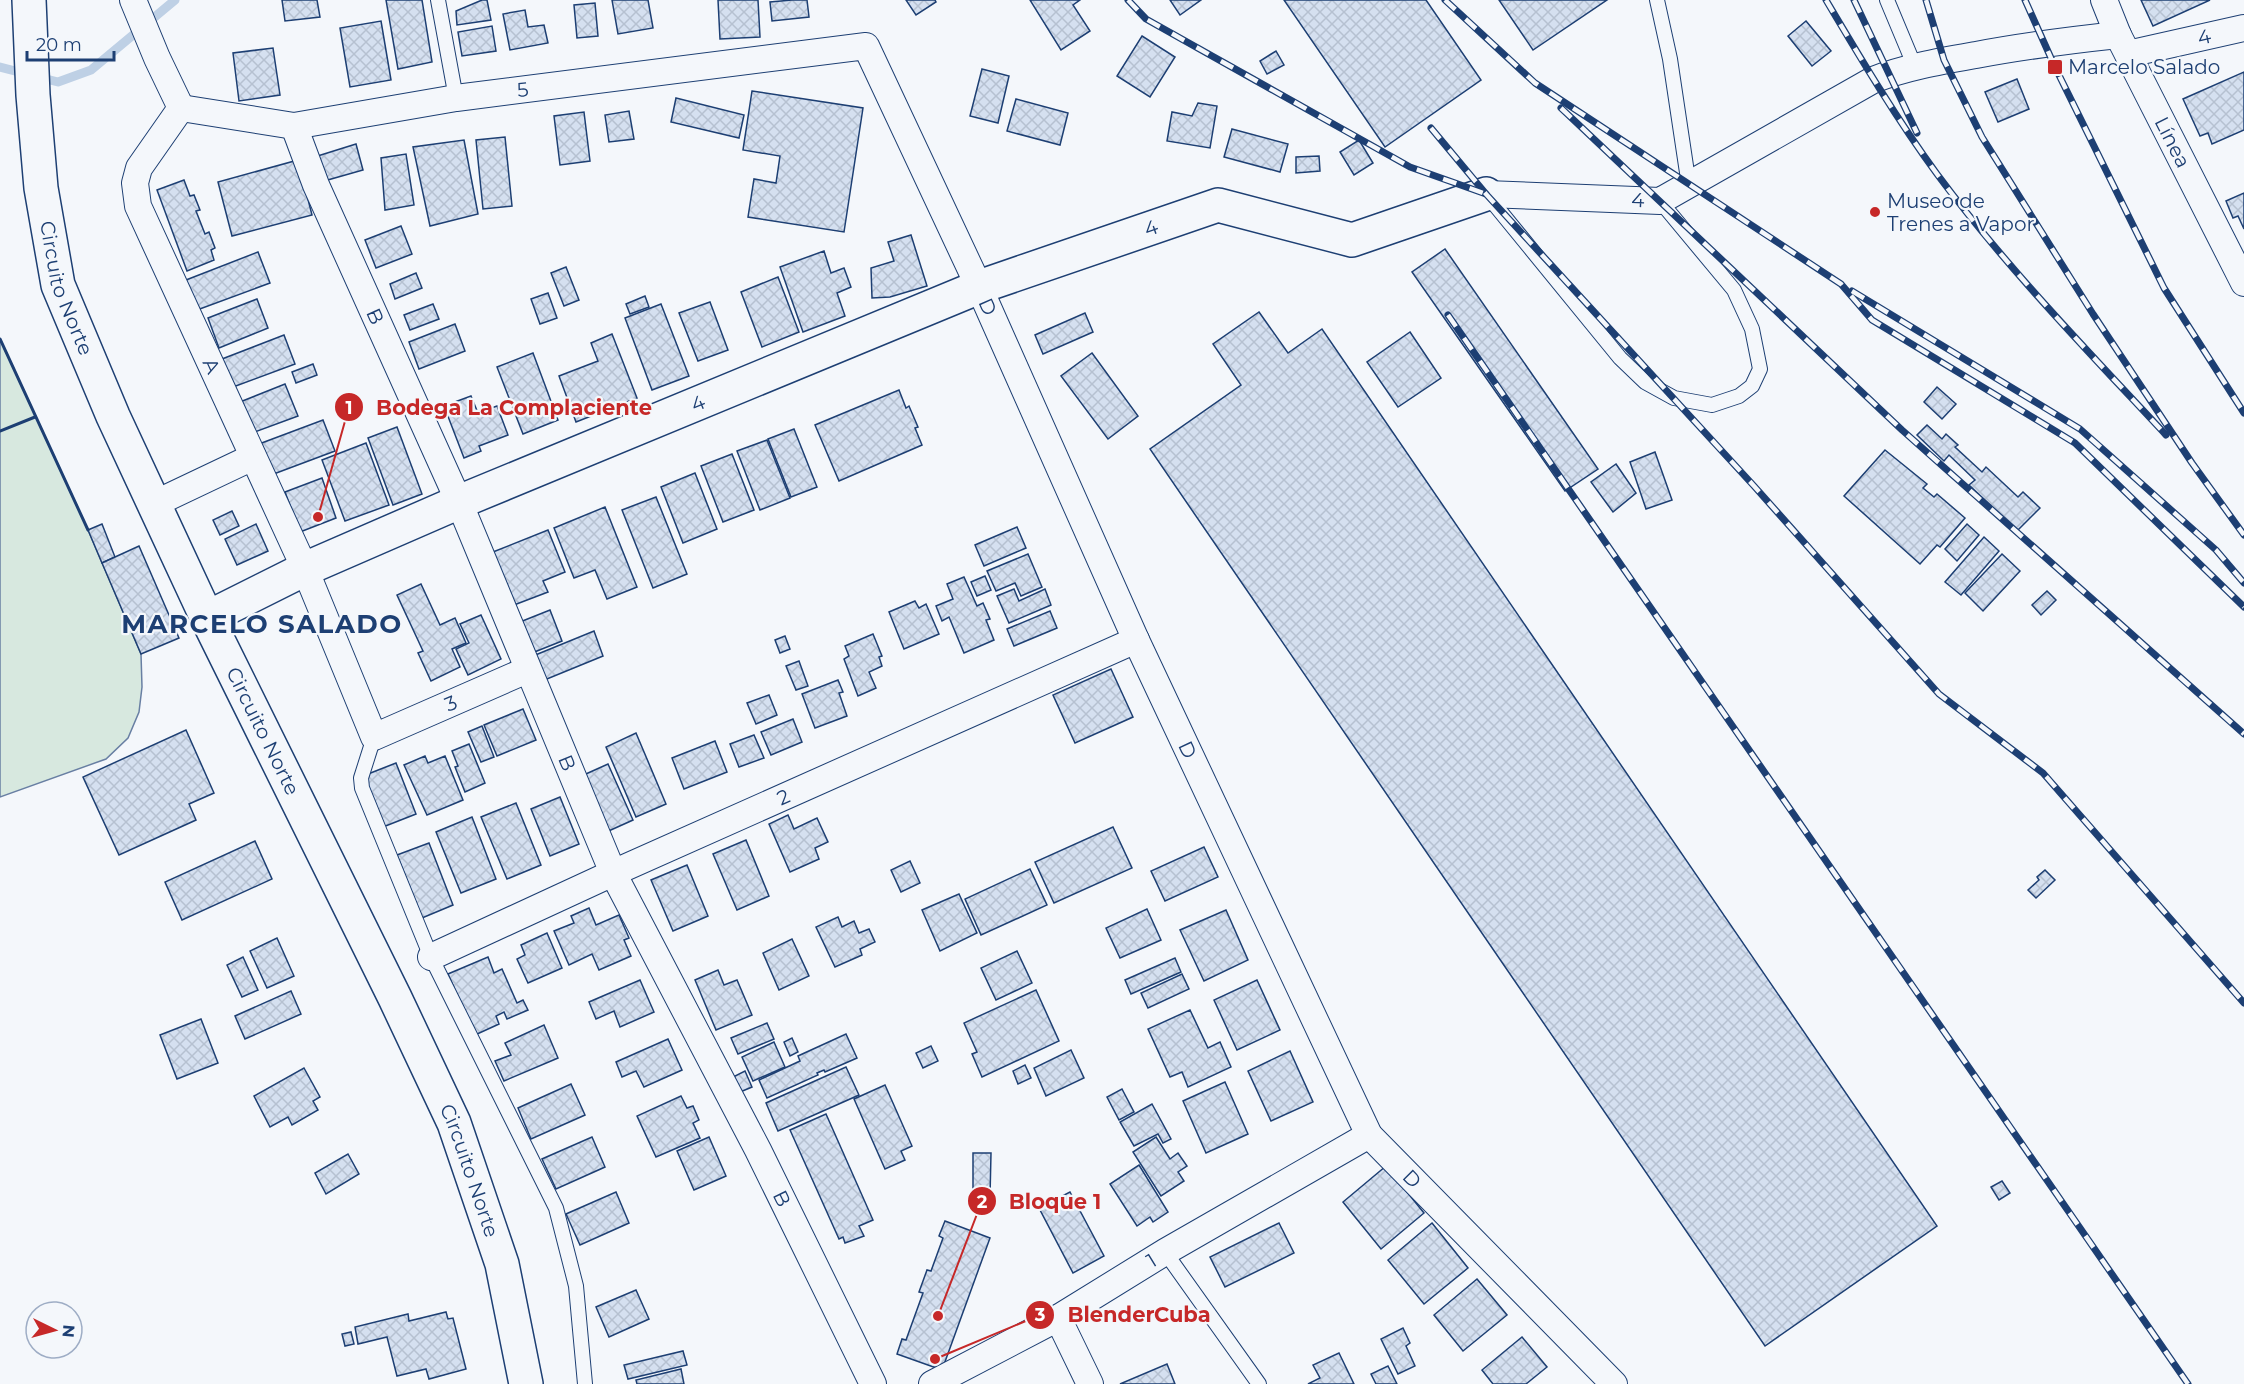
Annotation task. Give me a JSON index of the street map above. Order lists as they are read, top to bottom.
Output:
{
  "streets": {
    "main road": ["4", "Circuito Norte"],
    "street": [
      "5",
      "Línea",
      "D",
      "B",
      "A",
      "3",
      "2",
      "1"
    ]
  },
  "crossings": [
    ["4", "Línea"],
    ["4", "Circuito Norte"],
    ["4", "D"],
    ["4", "B"],
    ["4", "A"],
    ["5", "D"],
    ["5", "B"],
    ["5", "A"],
    ["D", "2"],
    ["D", "1"],
    ["B", "3"],
    ["B", "2"],
    ["A", "3"]
  ],
  "districts": ["MARCELO SALADO"],
  "places": {
    "transit": ["Marcelo Salado"],
    "other": [
      "Museo de Trenes a Vapor",
      "Bodega La Complaciente",
      "Bloque 1",
      "BlenderCuba"
    ]
  },
  "scale_bar": "20 m",
  "north": "right"
}
